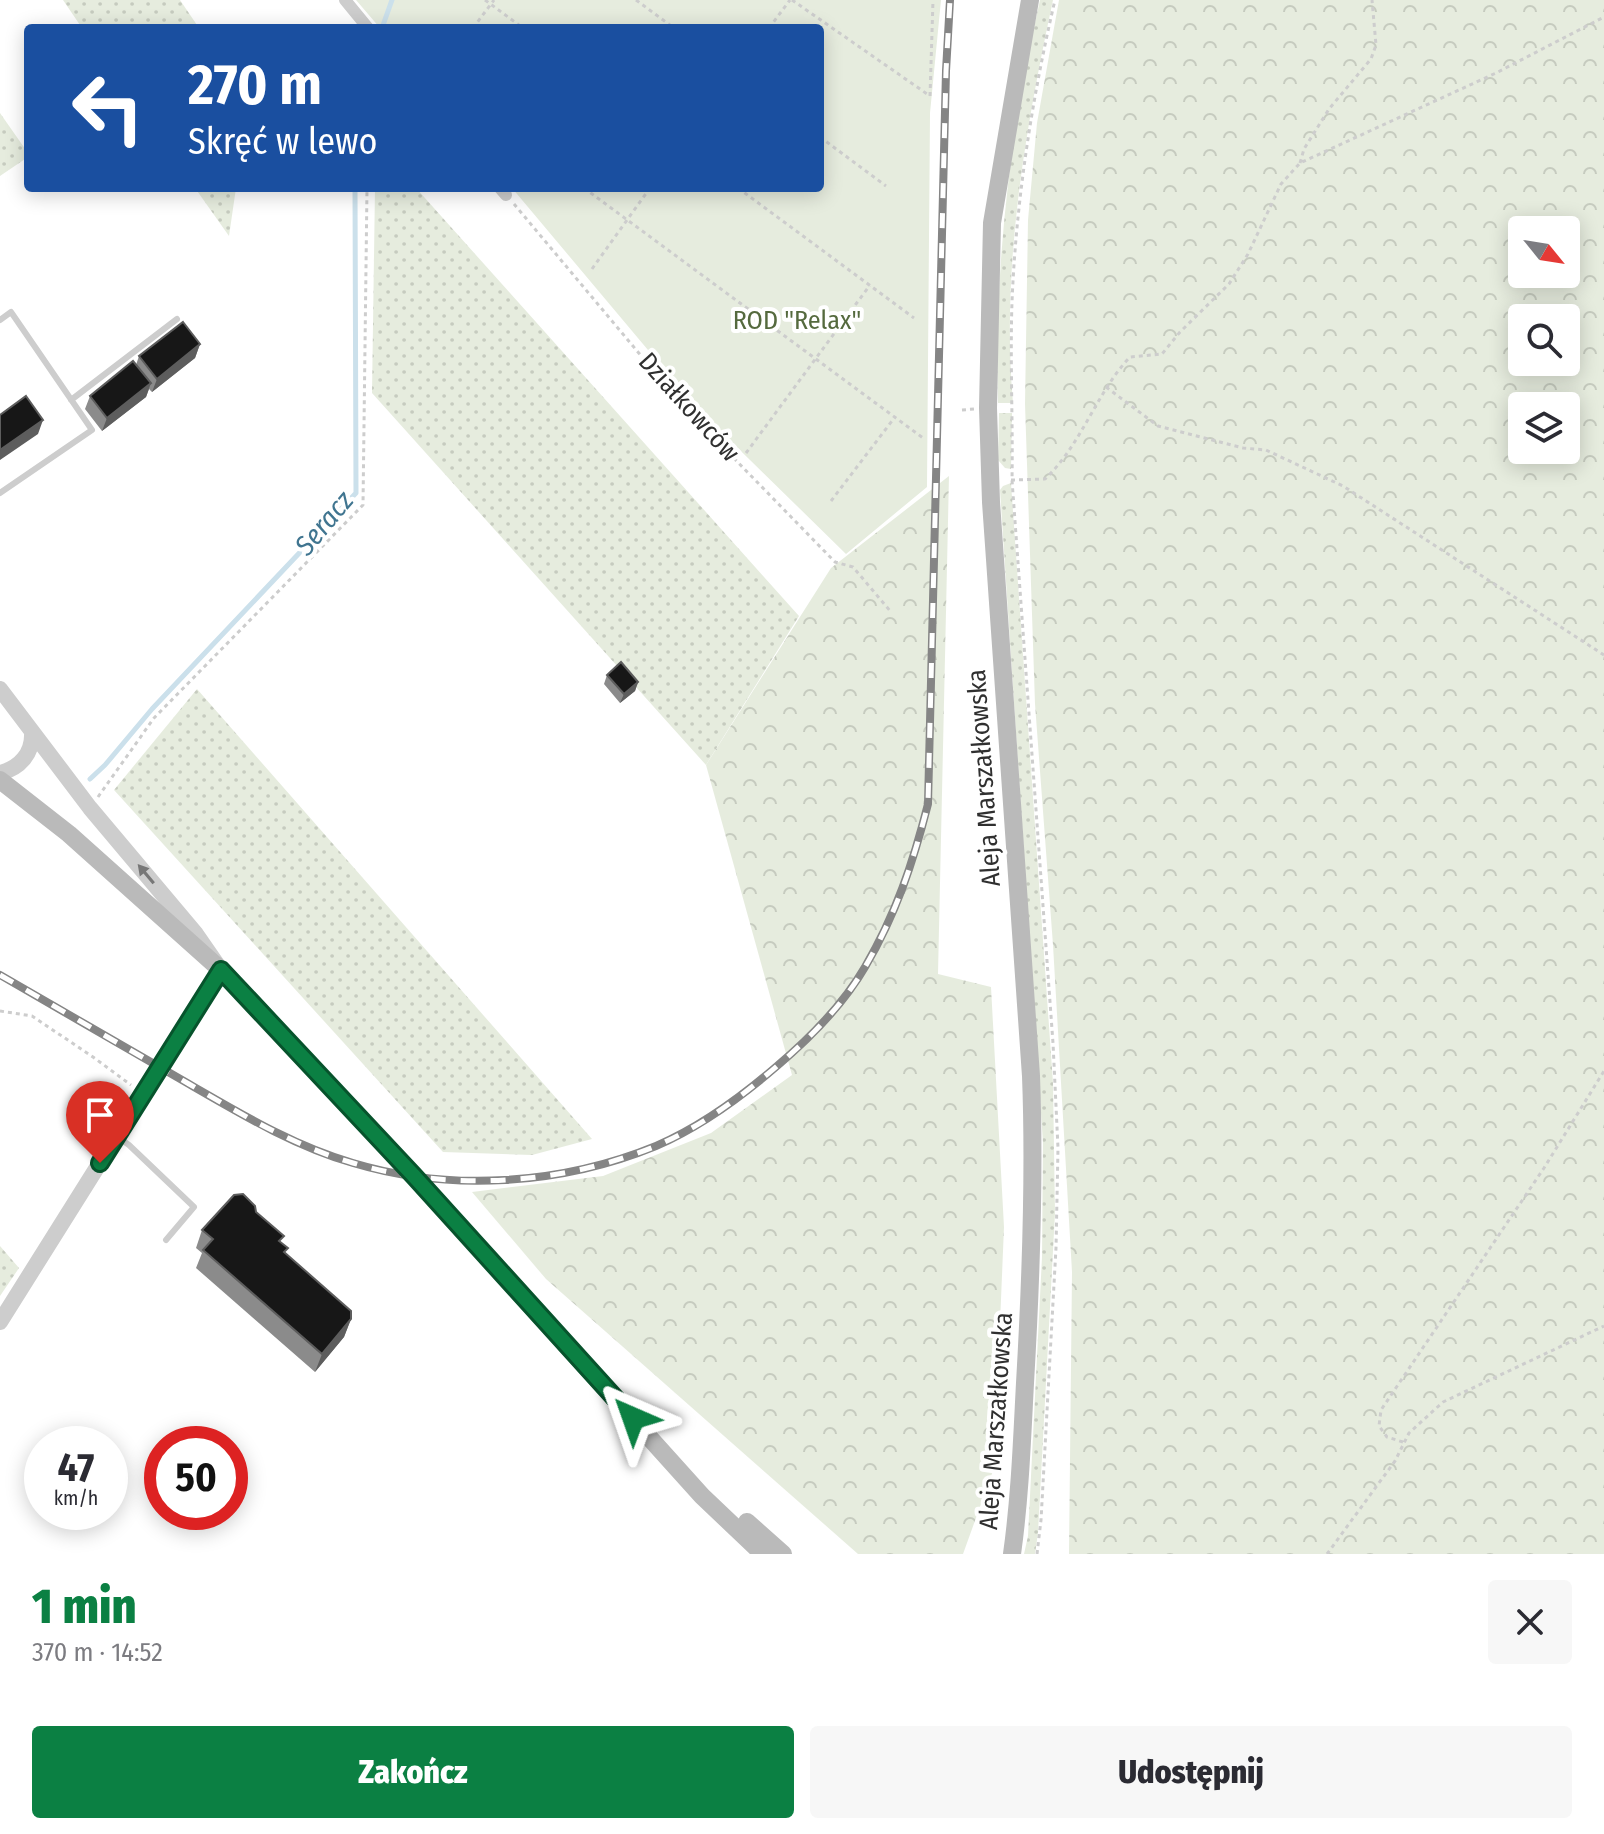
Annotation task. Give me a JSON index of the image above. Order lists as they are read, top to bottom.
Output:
{
  "streets": {
    "main road": ["Aleja Marszałkowska"],
    "path": ["Działkowców"]
  },
  "water": ["Seracz"],
  "parks": ["ROD \"Relax\""],
  "north": "bottom right",
  "page": {
    "turn": ["270 m", "Skręć w lewo"],
    "speed": "47 km/h",
    "limit": "50",
    "heading": ["1 min", "370 m · 14:52"],
    "buttons": ["Zakończ", "Udostępnij"]
  }
}
